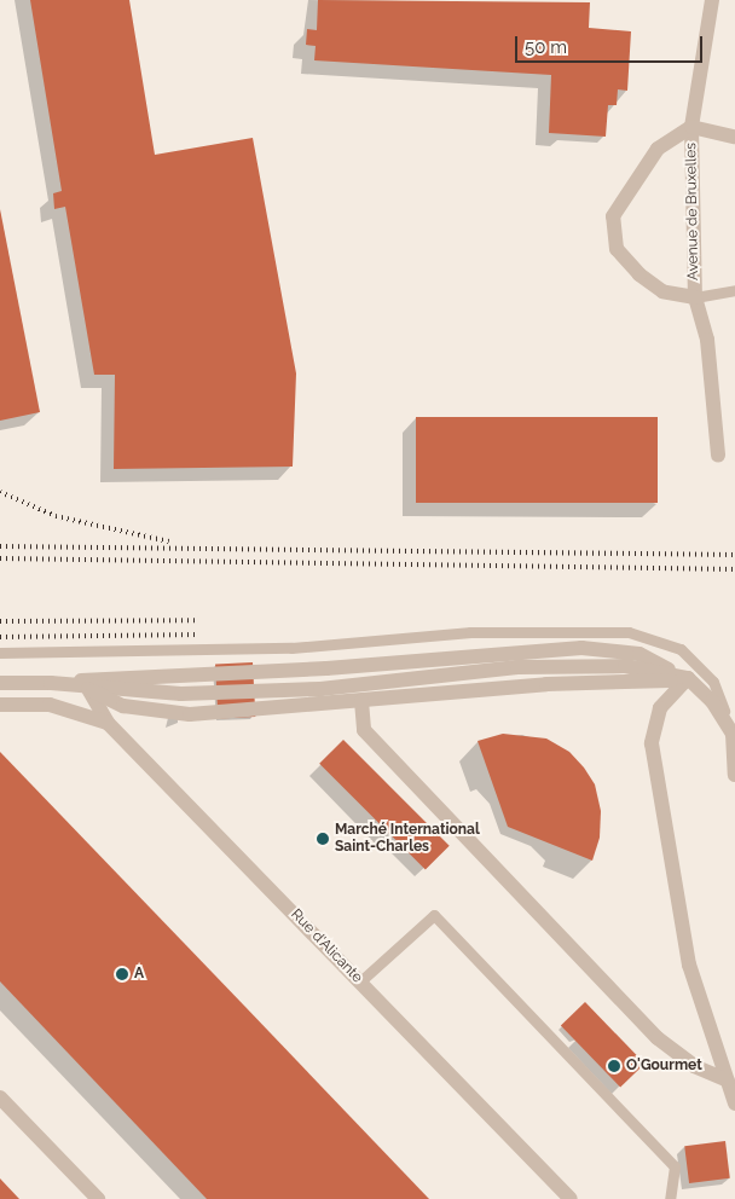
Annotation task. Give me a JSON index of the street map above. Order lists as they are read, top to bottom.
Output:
{
  "streets": {
    "street": ["Avenue de Bruxelles", "Rue d'Alicante"]
  },
  "places": ["Marché International Saint-Charles", "A", "O'Gourmet"],
  "scale_bar": "50 m"
}
